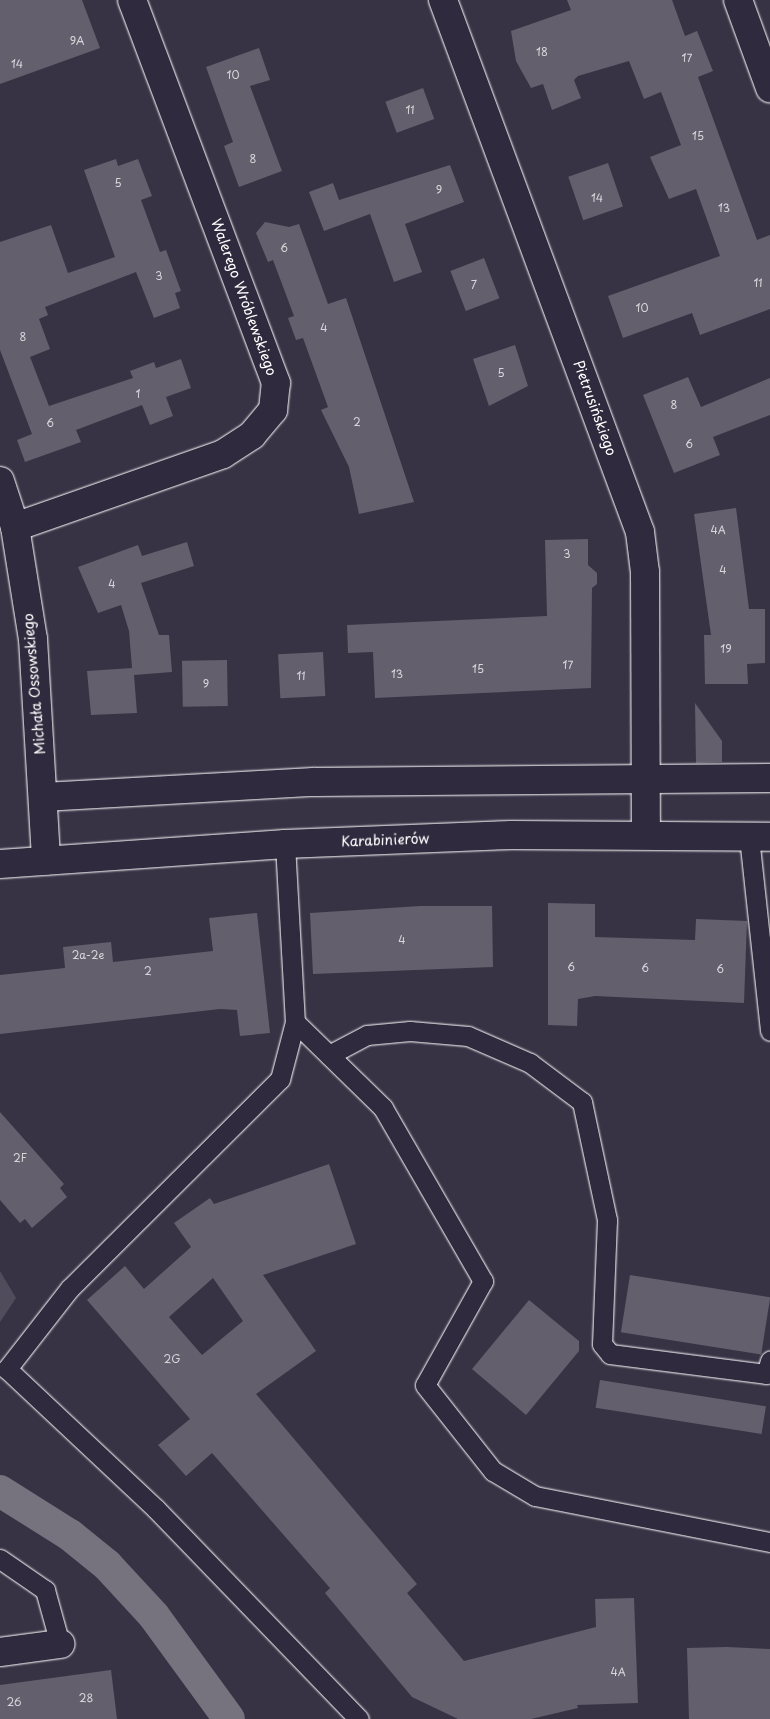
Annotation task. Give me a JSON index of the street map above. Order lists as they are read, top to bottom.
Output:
{
  "streets": {
    "street": [
      "Walerego Wróblewskiego",
      "Pietrusińskiego",
      "Michała Ossowskiego",
      "Karabinierów"
    ]
  },
  "crossings": [
    ["Walerego Wróblewskiego", "Michała Ossowskiego"],
    ["Pietrusińskiego", "Karabinierów"],
    ["Michała Ossowskiego", "Karabinierów"]
  ],
  "house_numbers": [
    "9A",
    "18",
    "17",
    "14",
    "10",
    "11",
    "15",
    "8",
    "5",
    "9",
    "14",
    "13",
    "6",
    "3",
    "11",
    "7",
    "10",
    "4",
    "8",
    "5",
    "1",
    "8",
    "2",
    "6",
    "6",
    "4A",
    "3",
    "4",
    "4",
    "19",
    "17",
    "15",
    "13",
    "11",
    "9",
    "4",
    "2a-2e",
    "6",
    "6",
    "6",
    "2",
    "2F",
    "2G",
    "4A",
    "28",
    "26"
  ]
}
